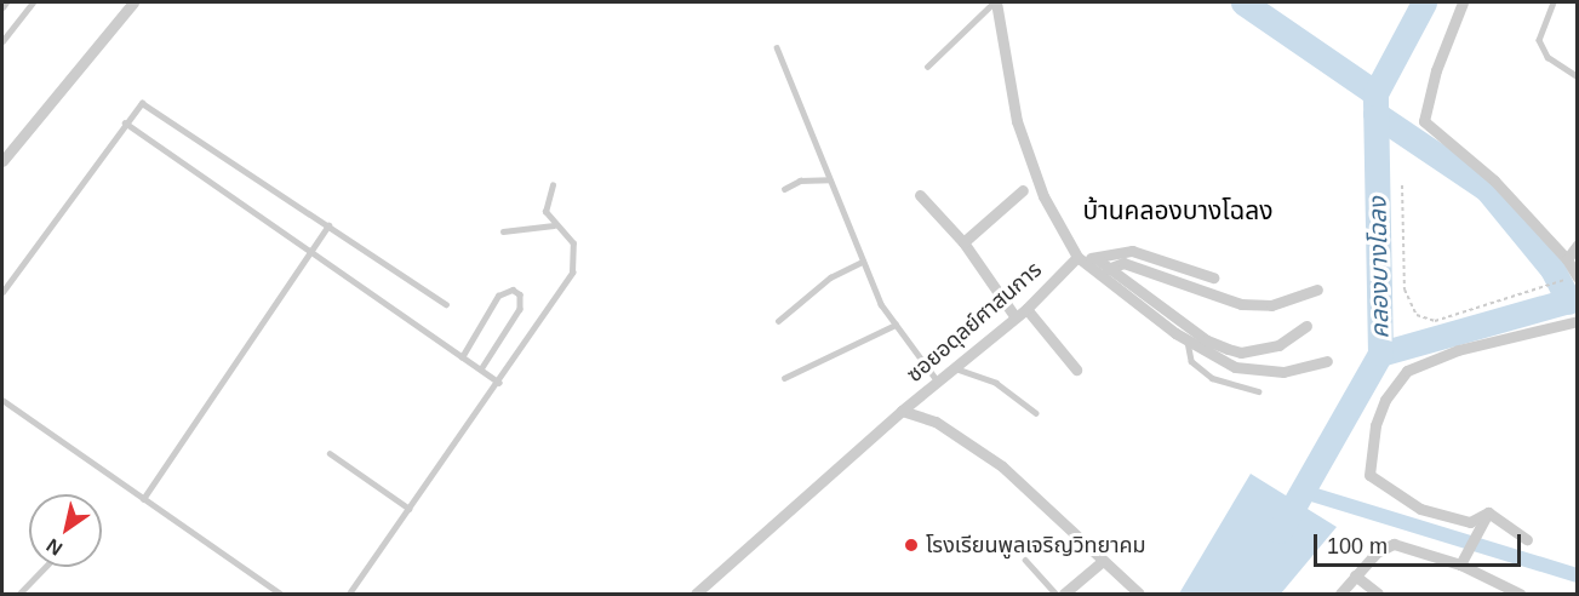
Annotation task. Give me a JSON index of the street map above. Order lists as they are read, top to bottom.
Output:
{
  "streets": {
    "street": ["ซอยอดุลย์ศาสนการ"]
  },
  "districts": ["บ้านคลองบางโฉลง"],
  "water": ["คลองบางโฉลง"],
  "places": ["โรงเรียนพูลเจริญวิทยาคม"],
  "scale_bar": "100 m",
  "north": "bottom left"
}
